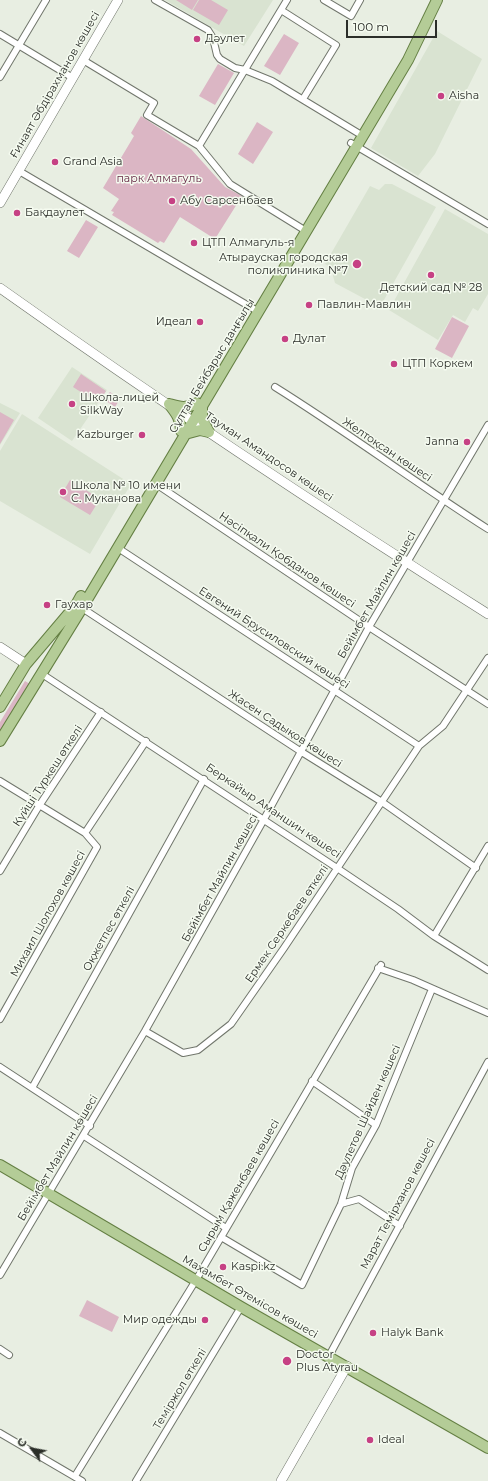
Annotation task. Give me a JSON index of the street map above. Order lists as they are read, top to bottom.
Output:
{
  "streets": {
    "main road": [
      "Ғинаят Әбдірахманов көшесі",
      "Сұлтан Бейбарыс даңғылы",
      "Тауман Амандосов көшесі",
      "Махамбет Өтемісов көшесі"
    ],
    "street": [
      "Желтоқсан көшесі",
      "Нәсіпқали Қобданов көшесі",
      "Бейімбет Майлин көшесі",
      "Евгений Брусиловский көшесі",
      "Жасен Садықов көшесі",
      "Күйші Түркеш өткелі",
      "Беркайыр Аманшин көшесі",
      "Михаил Шолохов көшесі",
      "Ермек Серкебаев өткелі",
      "Оқжетпес өткелі",
      "Дәулетов Шайден көшесі",
      "Сырым Қаженбаев көшесі",
      "Марат Темірханов көшесі",
      "Теміржол өткелі"
    ]
  },
  "crossings": [
    ["Сұлтан Бейбарыс даңғылы", "Тауман Амандосов көшесі"],
    ["Сұлтан Бейбарыс даңғылы", "Нәсіпқали Қобданов көшесі"],
    ["Сұлтан Бейбарыс даңғылы", "Евгений Брусиловский көшесі"],
    ["Сұлтан Бейбарыс даңғылы", "Жасен Садықов көшесі"],
    ["Сұлтан Бейбарыс даңғылы", "Беркайыр Аманшин көшесі"],
    ["Желтоқсан көшесі", "Бейімбет Майлин көшесі"],
    ["Тауман Амандосов көшесі", "Бейімбет Майлин көшесі"],
    ["Нәсіпқали Қобданов көшесі", "Бейімбет Майлин көшесі"],
    ["Нәсіпқали Қобданов көшесі", "Ермек Серкебаев өткелі"],
    ["Бейімбет Майлин көшесі", "Евгений Брусиловский көшесі"],
    ["Бейімбет Майлин көшесі", "Жасен Садықов көшесі"],
    ["Бейімбет Майлин көшесі", "Беркайыр Аманшин көшесі"],
    ["Бейімбет Майлин көшесі", "Ермек Серкебаев өткелі"],
    ["Бейімбет Майлин көшесі", "Махамбет Өтемісов көшесі"],
    ["Евгений Брусиловский көшесі", "Ермек Серкебаев өткелі"],
    ["Жасен Садықов көшесі", "Ермек Серкебаев өткелі"],
    ["Күйші Түркеш өткелі", "Беркайыр Аманшин көшесі"],
    ["Беркайыр Аманшин көшесі", "Ермек Серкебаев өткелі"],
    ["Беркайыр Аманшин көшесі", "Оқжетпес өткелі"],
    ["Дәулетов Шайден көшесі", "Сырым Қаженбаев көшесі"],
    ["Сырым Қаженбаев көшесі", "Махамбет Өтемісов көшесі"],
    ["Марат Темірханов көшесі", "Махамбет Өтемісов көшесі"],
    ["Махамбет Өтемісов көшесі", "Теміржол өткелі"]
  ],
  "parks": ["парк Алмагуль"],
  "places": [
    "Дәулет",
    "Aisha",
    "Grand Asia",
    "Абу Сарсенбаев",
    "Бақдаулет",
    "ЦТП Алмагуль-я",
    "Атырауская городская поликлиника №7",
    "Детский сад № 28",
    "Павлин-Мавлин",
    "Идеал",
    "Дулат",
    "ЦТП Коркем",
    "Школа-лицей SilkWay",
    "Kazburger",
    "Janna",
    "Школа № 10 имени С. Муканова",
    "Гаухар",
    "Kaspi.kz",
    "Мир одежды",
    "Halyk Bank",
    "Doctor Plus Atyrau",
    "Ideal"
  ],
  "scale_bar": "100 m",
  "north": "top left"
}
